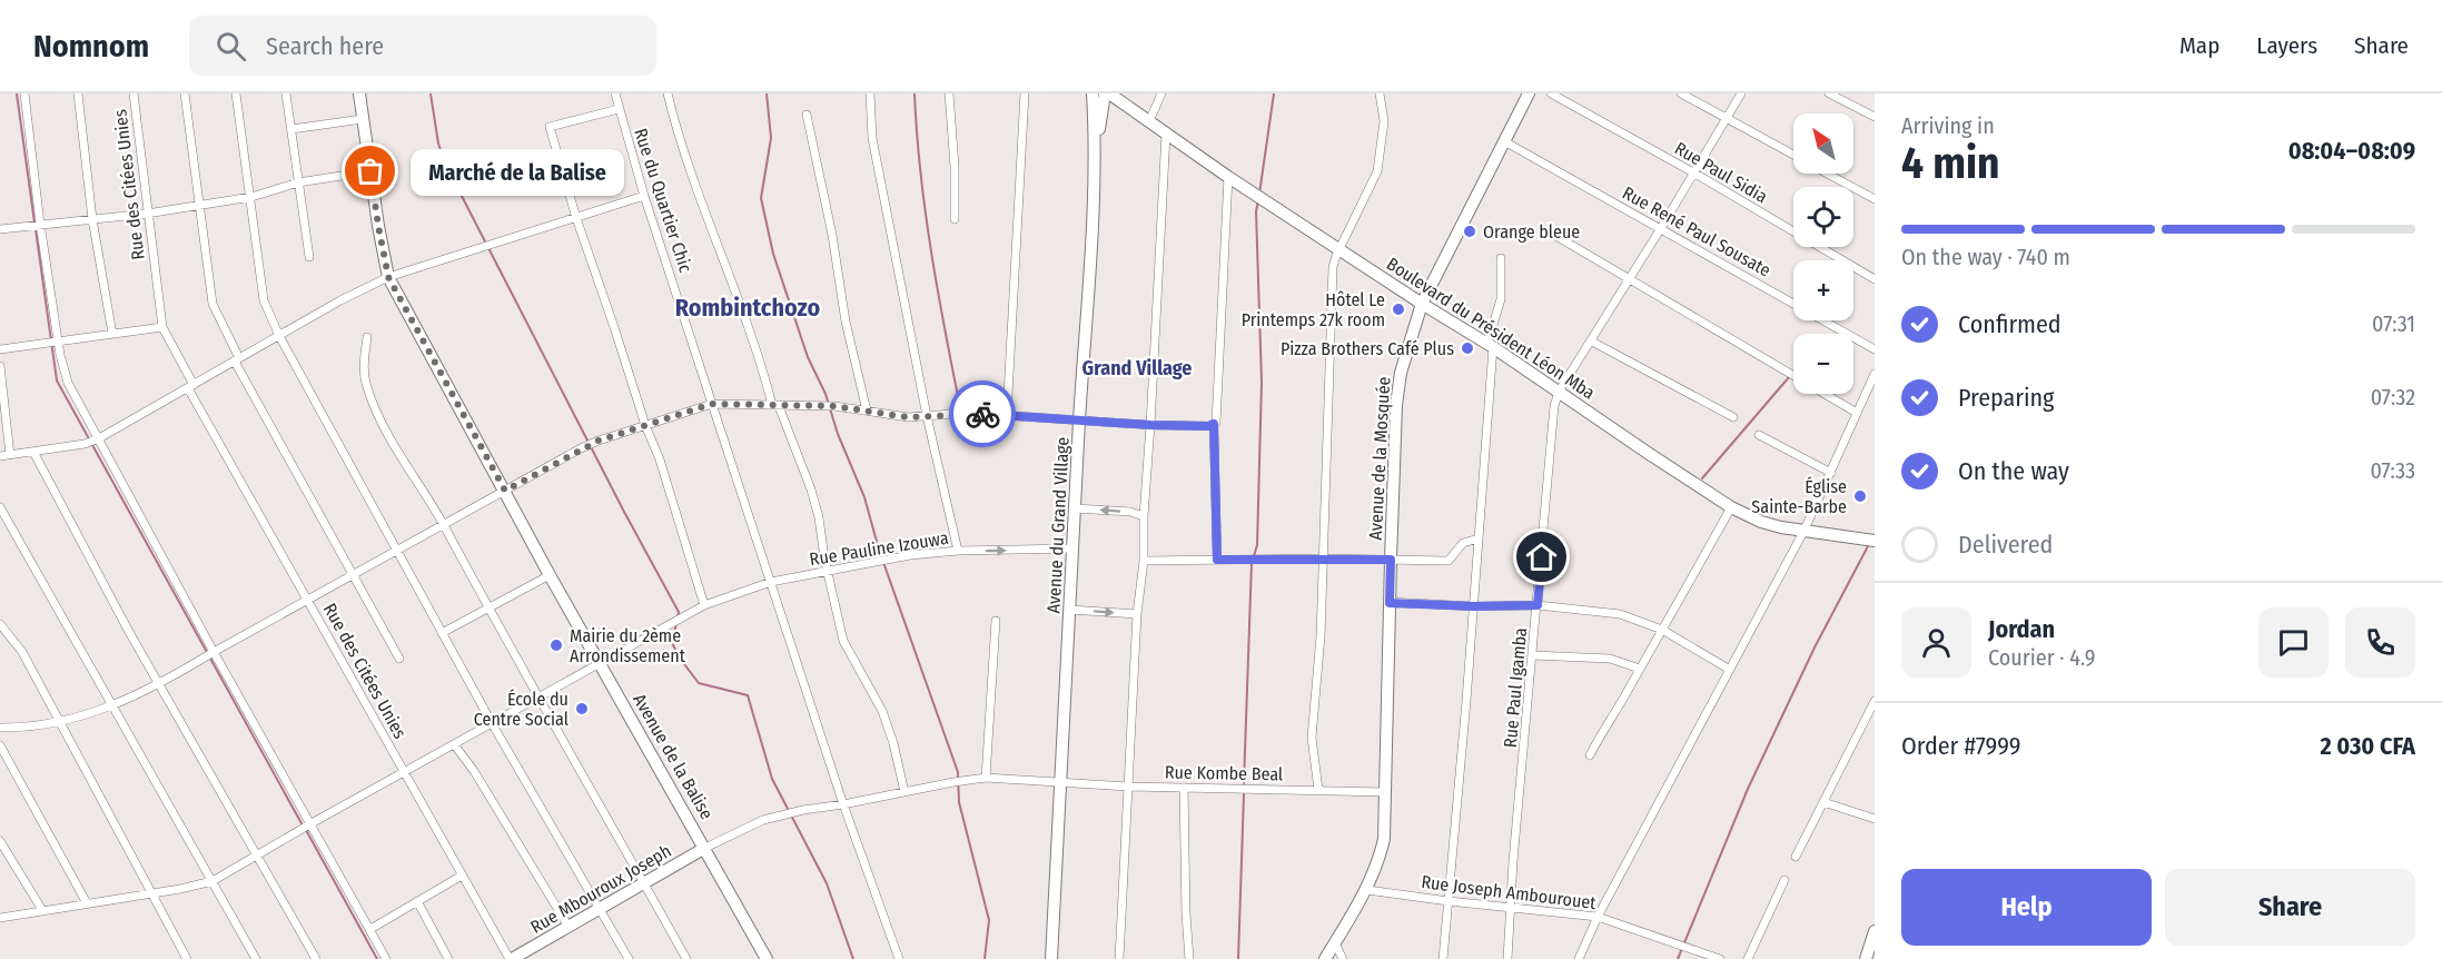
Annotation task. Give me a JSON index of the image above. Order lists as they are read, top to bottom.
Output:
{
  "streets": {
    "street": [
      "Rue Paul Sidia",
      "Rue des Citées Unies",
      "Rue du Quartier Chic",
      "Rue René Paul Sousate",
      "Boulevard du Président Léon Mba",
      "Avenue de la Mosquée",
      "Avenue du Grand Village",
      "Rue Pauline Izouwa",
      "Rue Paul Igamba",
      "Avenue de la Balise",
      "Rue Kombe Beal",
      "Rue Mbouroux Joseph",
      "Rue Joseph Ambourouet"
    ]
  },
  "crossings": [
    ["Rue des Citées Unies", "Rue Mbouroux Joseph"],
    ["Rue du Quartier Chic", "Rue Pauline Izouwa"],
    ["Rue du Quartier Chic", "Rue Kombe Beal"],
    ["Rue René Paul Sousate", "Avenue de la Mosquée"],
    ["Boulevard du Président Léon Mba", "Avenue de la Mosquée"],
    ["Boulevard du Président Léon Mba", "Rue Paul Igamba"],
    ["Avenue de la Mosquée", "Rue Kombe Beal"],
    ["Avenue de la Mosquée", "Rue Joseph Ambourouet"],
    ["Avenue du Grand Village", "Rue Pauline Izouwa"],
    ["Avenue du Grand Village", "Rue Kombe Beal"],
    ["Rue Pauline Izouwa", "Avenue de la Balise"],
    ["Rue Paul Igamba", "Rue Joseph Ambourouet"],
    ["Avenue de la Balise", "Rue Kombe Beal"],
    ["Avenue de la Balise", "Rue Mbouroux Joseph"],
    ["Rue Kombe Beal", "Rue Mbouroux Joseph"]
  ],
  "districts": ["Rombintchozo", "Grand Village"],
  "places": [
    "Marché de la Balise",
    "Orange bleue",
    "Hôtel Le Printemps 27k room",
    "Pizza Brothers Café Plus",
    "Église Sainte-Barbe",
    "Mairie du 2ème Arrondissement",
    "École du Centre Social"
  ],
  "north": "top left",
  "page": {
    "header": "Nomnom",
    "search": "Search here",
    "nav": ["Map", "Layers", "Share"],
    "heading": ["4 min", "Arriving in", "08:04–08:09"],
    "panel": [
      "Jordan",
      "Courier · 4.9",
      "Order #7999",
      "2 030 CFA"
    ],
    "map_buttons": ["+", "−"],
    "bubble": "Marché de la Balise",
    "bar": "On the way · 740 m",
    "list": [
      ["Confirmed", "07:31"],
      ["Preparing", "07:32"],
      ["On the way", "07:33"],
      "Delivered"
    ],
    "buttons": ["Help", "Share"]
  }
}
